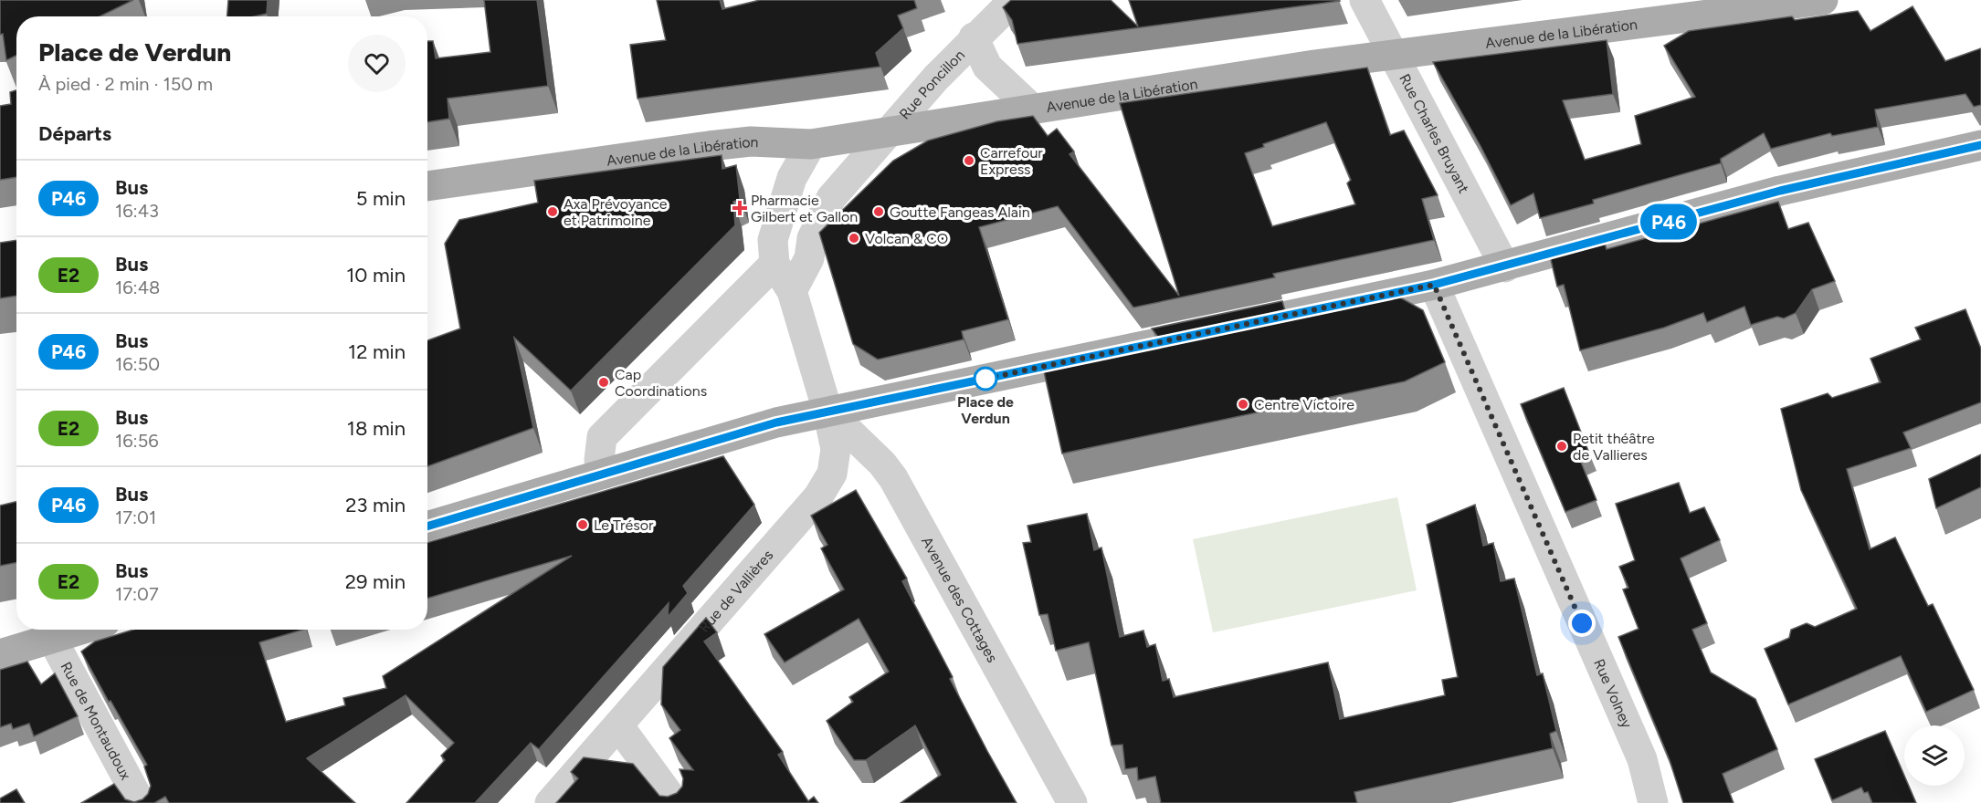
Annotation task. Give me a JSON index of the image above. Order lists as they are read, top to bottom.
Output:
{
  "streets": {
    "main road": ["Avenue de la Libération"],
    "street": [
      "Rue Poncillon",
      "Rue Charles Bruyant",
      "Rue de Vallières",
      "Avenue des Cottages",
      "Rue Volney",
      "Rue de Montaudoux"
    ]
  },
  "crossings": [
    ["Avenue de la Libération", "Rue Poncillon"],
    ["Avenue de la Libération", "Rue Charles Bruyant"],
    ["Rue de Vallières", "Avenue des Cottages"]
  ],
  "places": {
    "other": [
      "Carrefour Express",
      "Axa Prévoyance et Patrimoine",
      "Goutte Fangeas Alain",
      "Volcan & CO",
      "Place de Verdun",
      "Cap Coordinations",
      "Centre Victoire",
      "Petit théâtre de Vallieres",
      "Le Trésor"
    ],
    "health": ["Pharmacie Gilbert et Gallon"]
  },
  "lines": ["bus line P46"],
  "page": {
    "on_map": "P46",
    "heading": [
      ["Place de Verdun", "À pied · 2 min · 150 m"],
      "Départs"
    ],
    "list": [
      {
        "mark": "P46",
        "name": "Bus",
        "note": "16:43",
        "value": "5 min"
      },
      {
        "mark": "E2",
        "name": "Bus",
        "note": "16:48",
        "value": "10 min"
      },
      {
        "mark": "P46",
        "name": "Bus",
        "note": "16:50",
        "value": "12 min"
      },
      {
        "mark": "E2",
        "name": "Bus",
        "note": "16:56",
        "value": "18 min"
      },
      {
        "mark": "P46",
        "name": "Bus",
        "note": "17:01",
        "value": "23 min"
      },
      {
        "mark": "E2",
        "name": "Bus",
        "note": "17:07",
        "value": "29 min"
      }
    ]
  }
}
